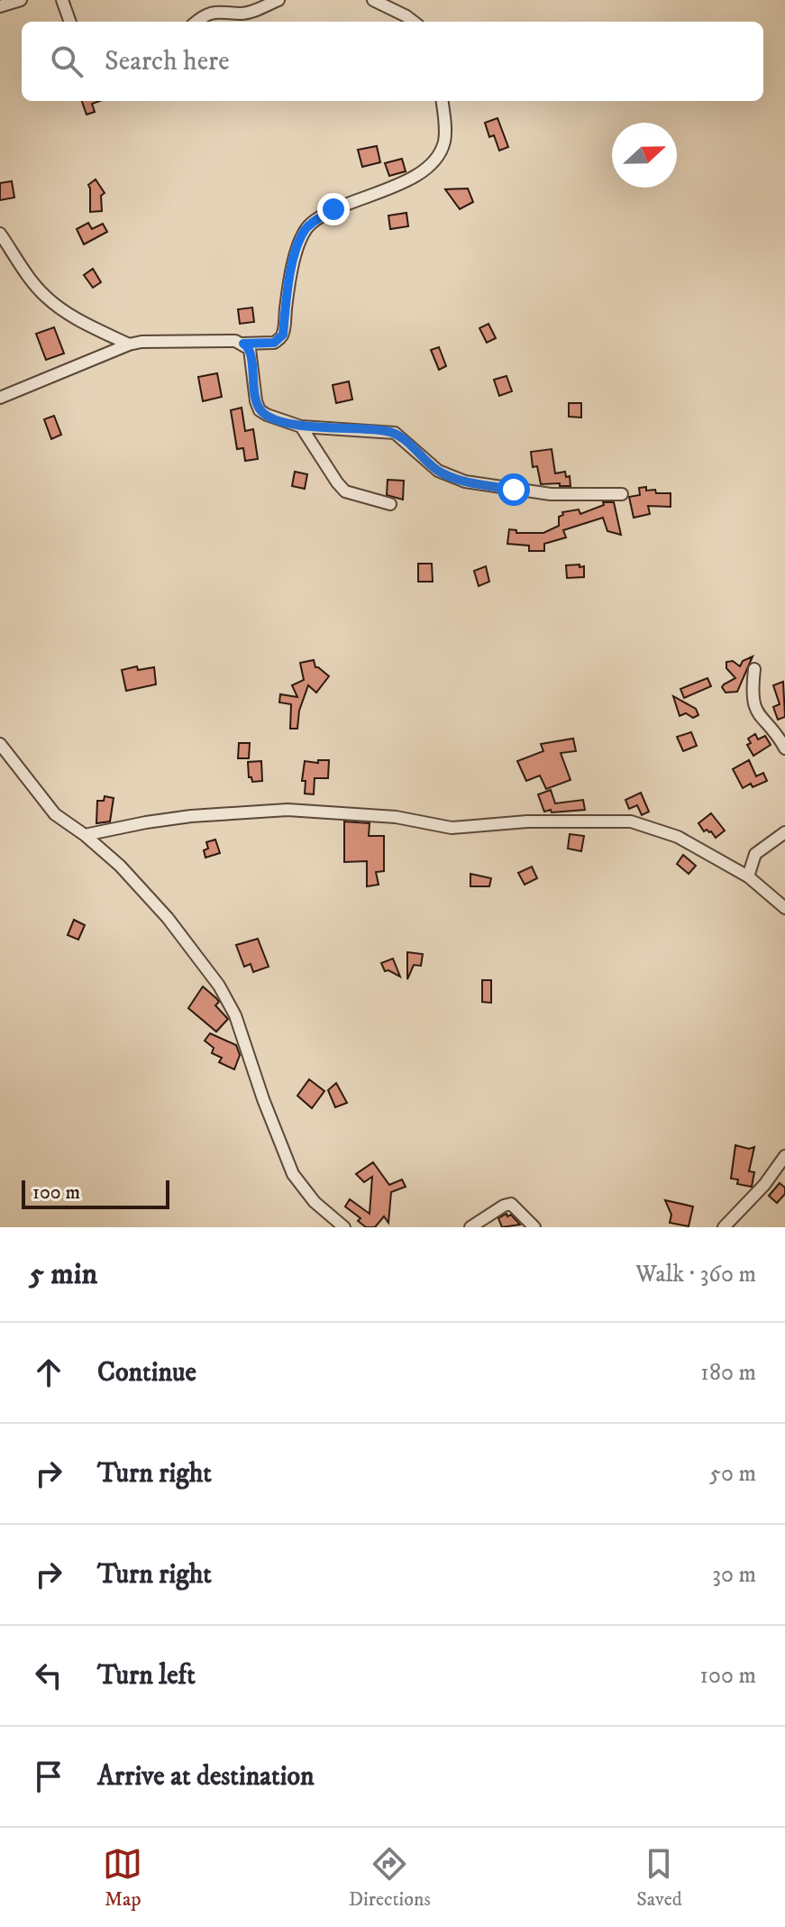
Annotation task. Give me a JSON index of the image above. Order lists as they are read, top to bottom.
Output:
{
  "scale_bar": "100 m",
  "north": "right",
  "page": {
    "search": "Search here",
    "scale": "100 m",
    "heading": ["5 min", "Walk · 360 m"],
    "list": [
      ["Continue", "180 m"],
      ["Turn right", "50 m"],
      ["Turn right", "30 m"],
      ["Turn left", "100 m"],
      "Arrive at destination"
    ],
    "nav": ["Map", "Directions", "Saved"]
  }
}
